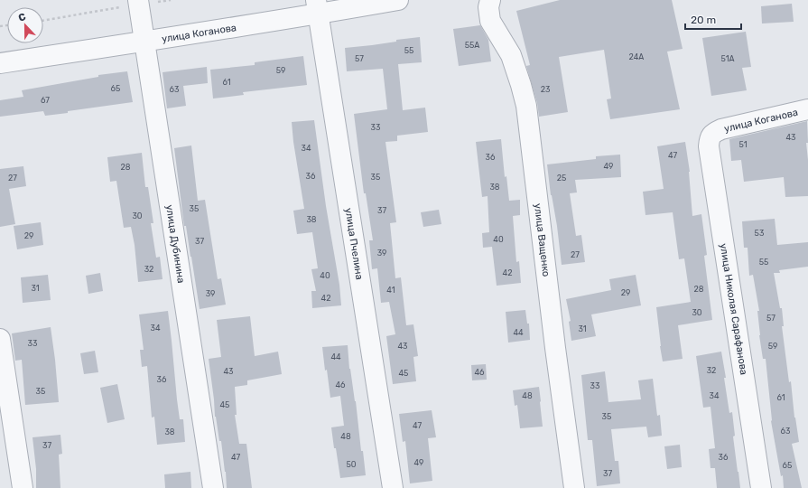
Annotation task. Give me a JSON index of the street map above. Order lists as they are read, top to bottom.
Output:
{
  "streets": {
    "street": [
      "улица Коганова",
      "улица Ващенко",
      "улица Дубинина",
      "улица Пчелина",
      "улица Николая Сарафанова"
    ]
  },
  "crossings": [
    ["улица Коганова", "улица Дубинина"],
    ["улица Коганова", "улица Пчелина"],
    ["улица Коганова", "улица Николая Сарафанова"]
  ],
  "house_numbers": [
    "55А",
    "55",
    "24А",
    "57",
    "51А",
    "59",
    "61",
    "65",
    "63",
    "23",
    "67",
    "33",
    "43",
    "51",
    "34",
    "47",
    "36",
    "49",
    "28",
    "36",
    "35",
    "27",
    "25",
    "38",
    "35",
    "37",
    "30",
    "38",
    "53",
    "29",
    "40",
    "37",
    "39",
    "27",
    "55",
    "32",
    "42",
    "40",
    "31",
    "28",
    "41",
    "29",
    "39",
    "42",
    "30",
    "57",
    "34",
    "31",
    "44",
    "33",
    "43",
    "59",
    "44",
    "32",
    "43",
    "46",
    "45",
    "36",
    "46",
    "33",
    "35",
    "48",
    "34",
    "61",
    "45",
    "35",
    "47",
    "63",
    "38",
    "48",
    "37",
    "47",
    "36",
    "49",
    "50",
    "65",
    "37"
  ],
  "scale_bar": "20 m",
  "north": "top"
}
